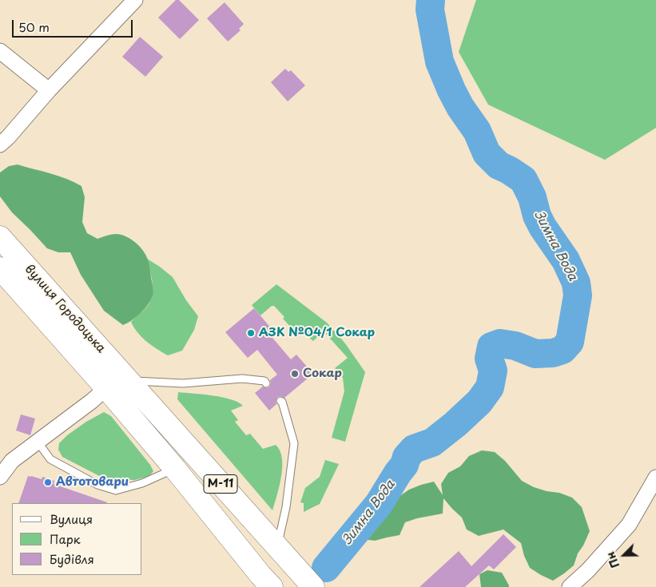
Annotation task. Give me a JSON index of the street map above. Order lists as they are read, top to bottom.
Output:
{
  "streets": {
    "highway": ["вулиця Городоцька", "М-11"]
  },
  "crossings": [
    ["вулиця Городоцька", "М-11"]
  ],
  "water": ["Зимна Вода"],
  "places": ["АЗК №04/1 Сокар", "Сокар", "Автотовари"],
  "legend": ["Вулиця", "Парк", "Будівля"],
  "scale_bar": "50 m",
  "north": "bottom left"
}
